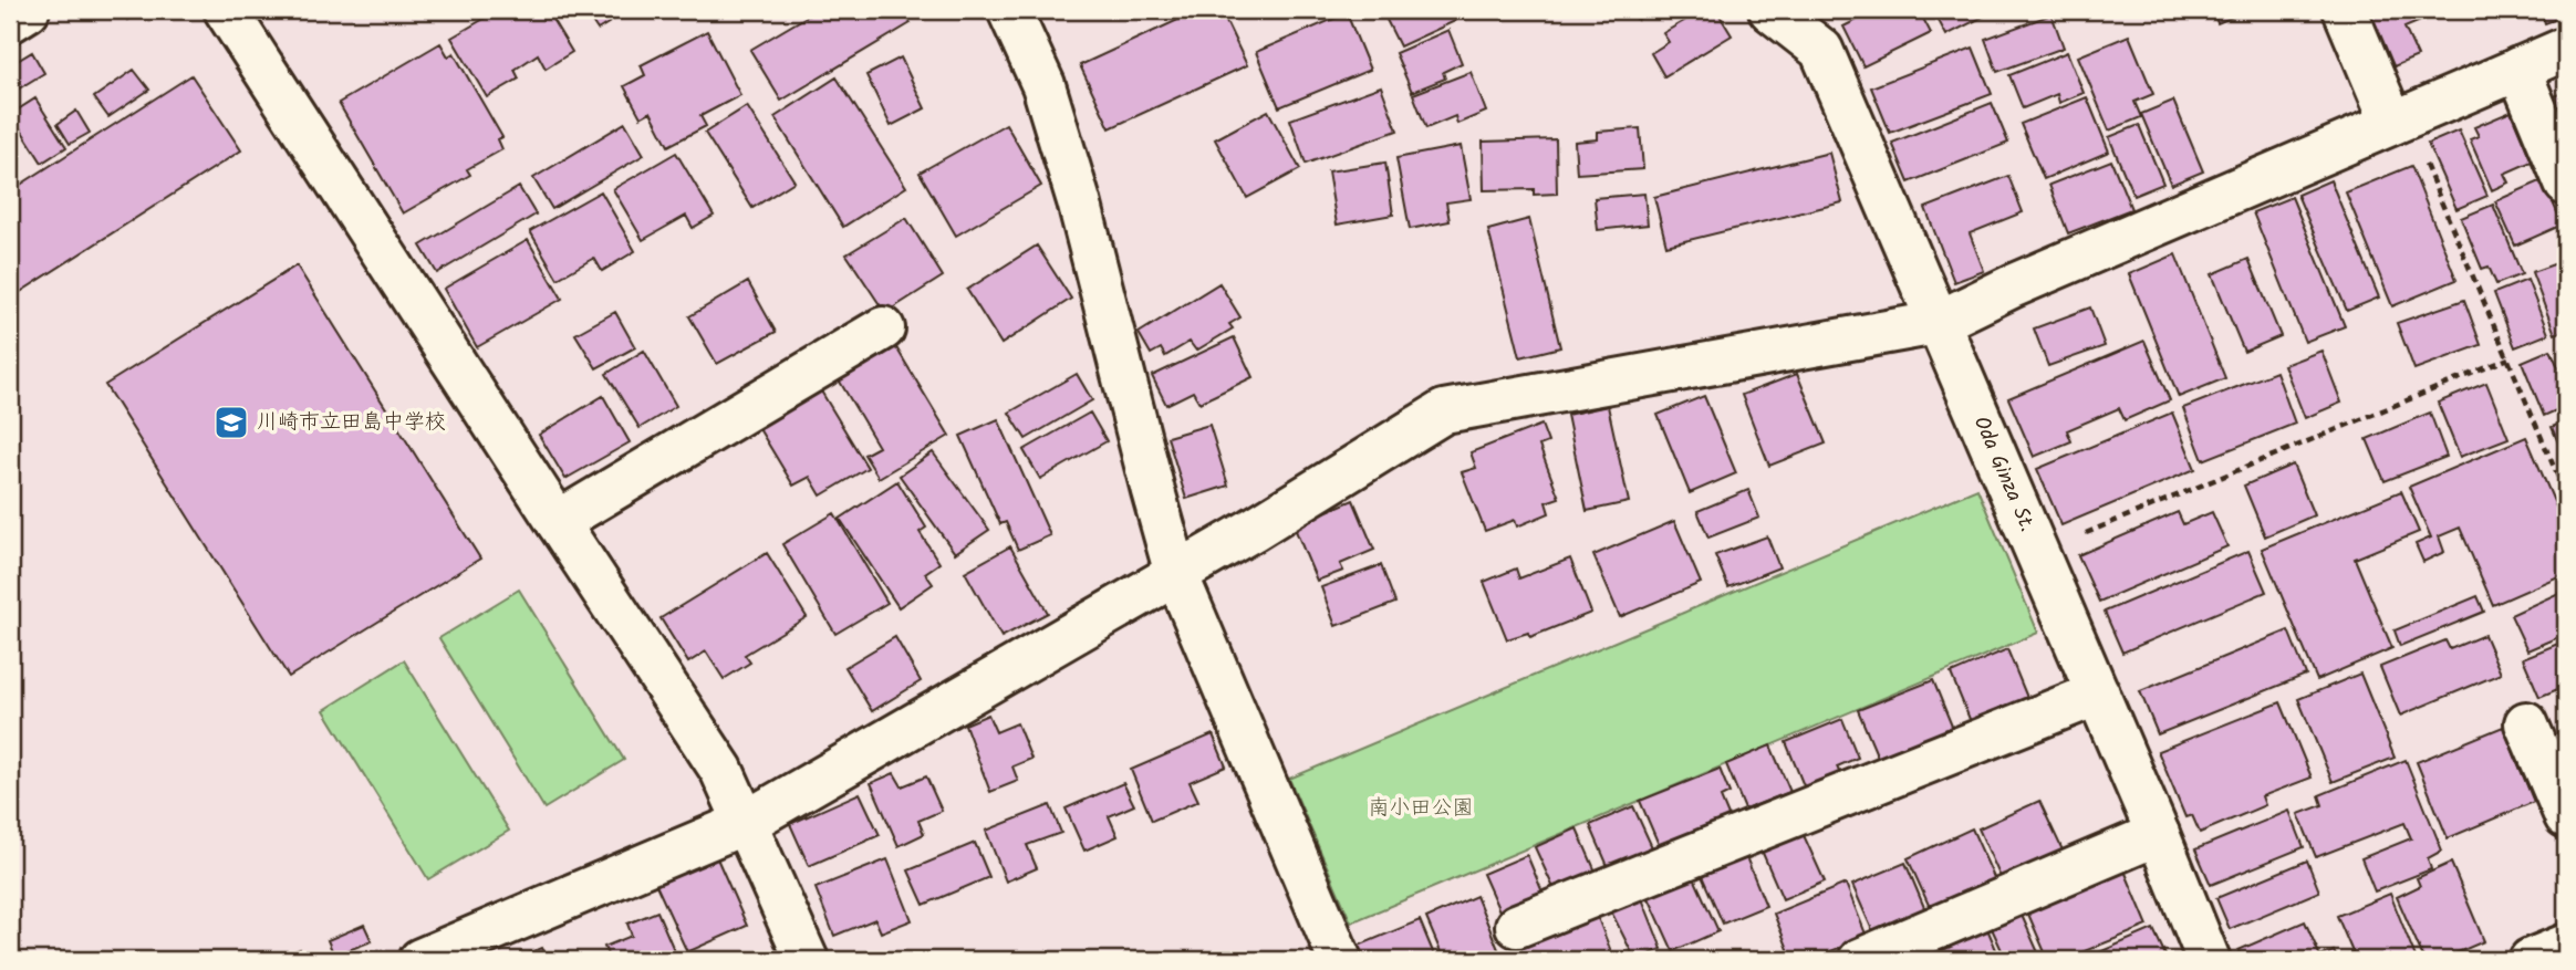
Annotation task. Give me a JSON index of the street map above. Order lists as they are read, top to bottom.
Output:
{
  "streets": {
    "street": ["Oda Ginza St."]
  },
  "parks": ["南小田公園"],
  "places": {
    "school or university": ["川崎市立田島中学校"]
  }
}
